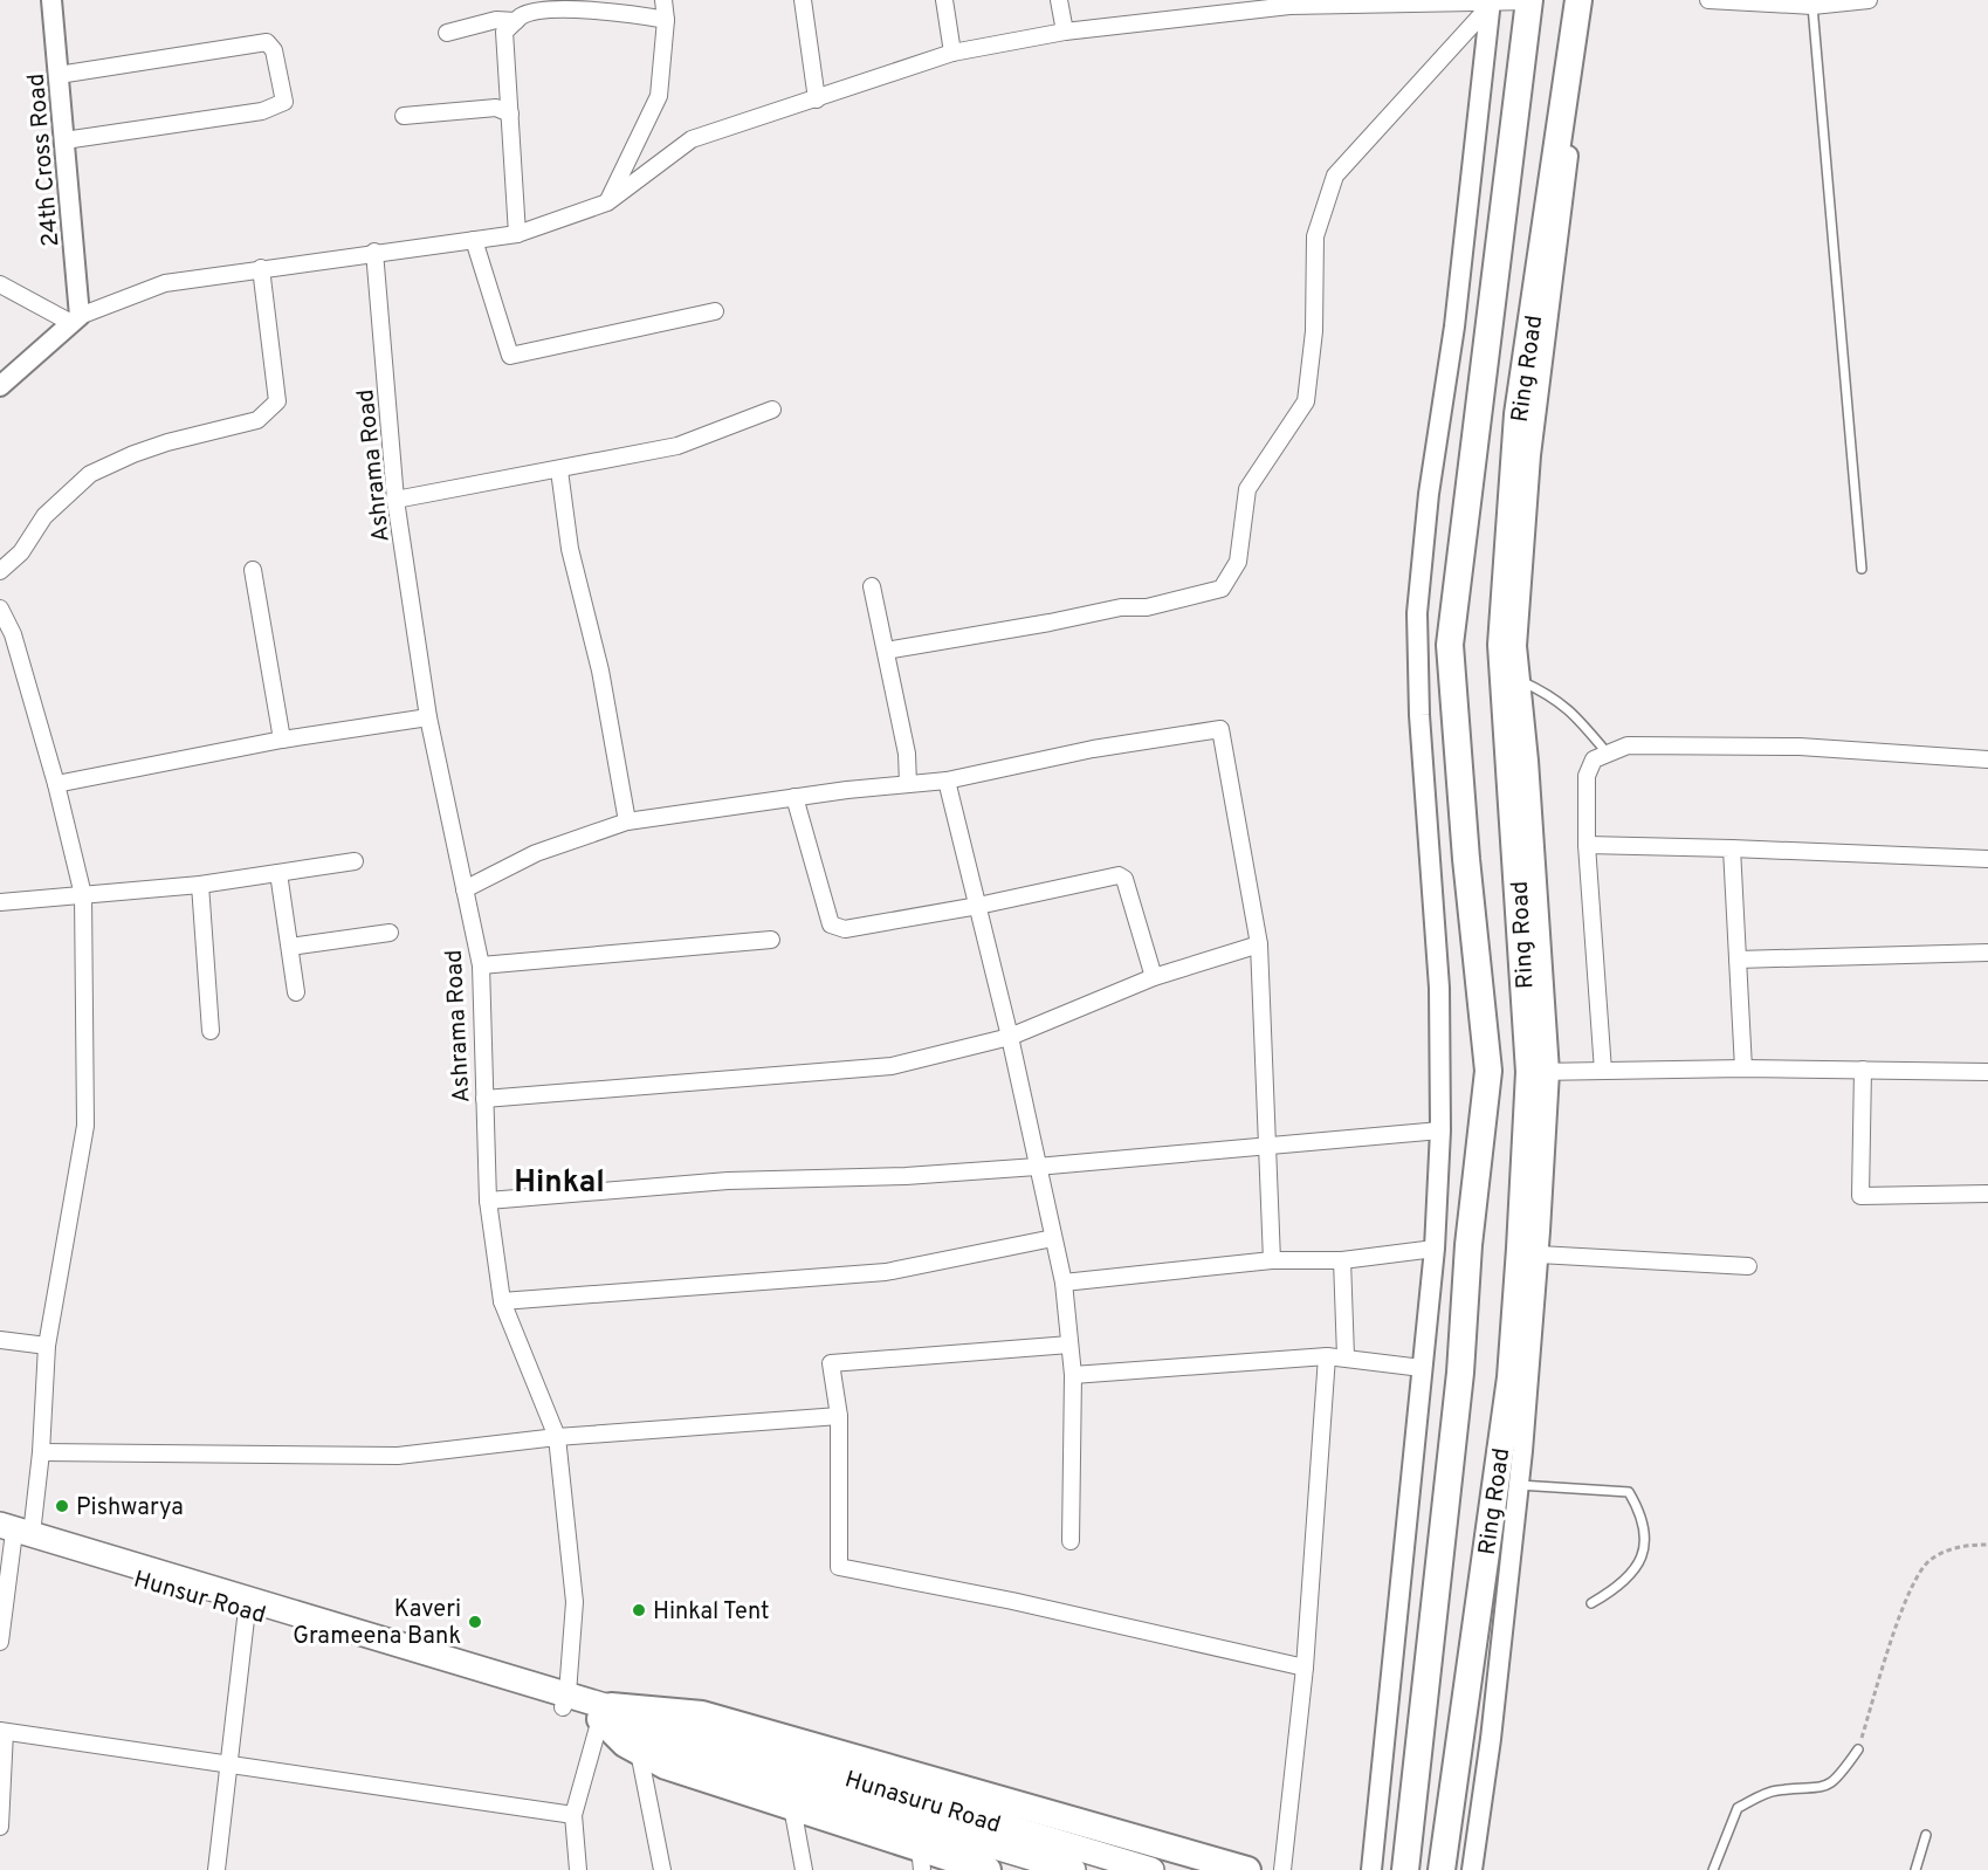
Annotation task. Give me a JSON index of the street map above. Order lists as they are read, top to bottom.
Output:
{
  "streets": {
    "highway": ["Ring Road"],
    "main road": ["Hunsur Road", "Hunasuru Road"],
    "street": ["24th Cross Road", "Ashrama Road"]
  },
  "crossings": [
    ["Ashrama Road", "Hunsur Road"]
  ],
  "districts": ["Hinkal"],
  "places": ["Pishwarya", "Hinkal Tent", "Kaveri Grameena Bank"]
}
